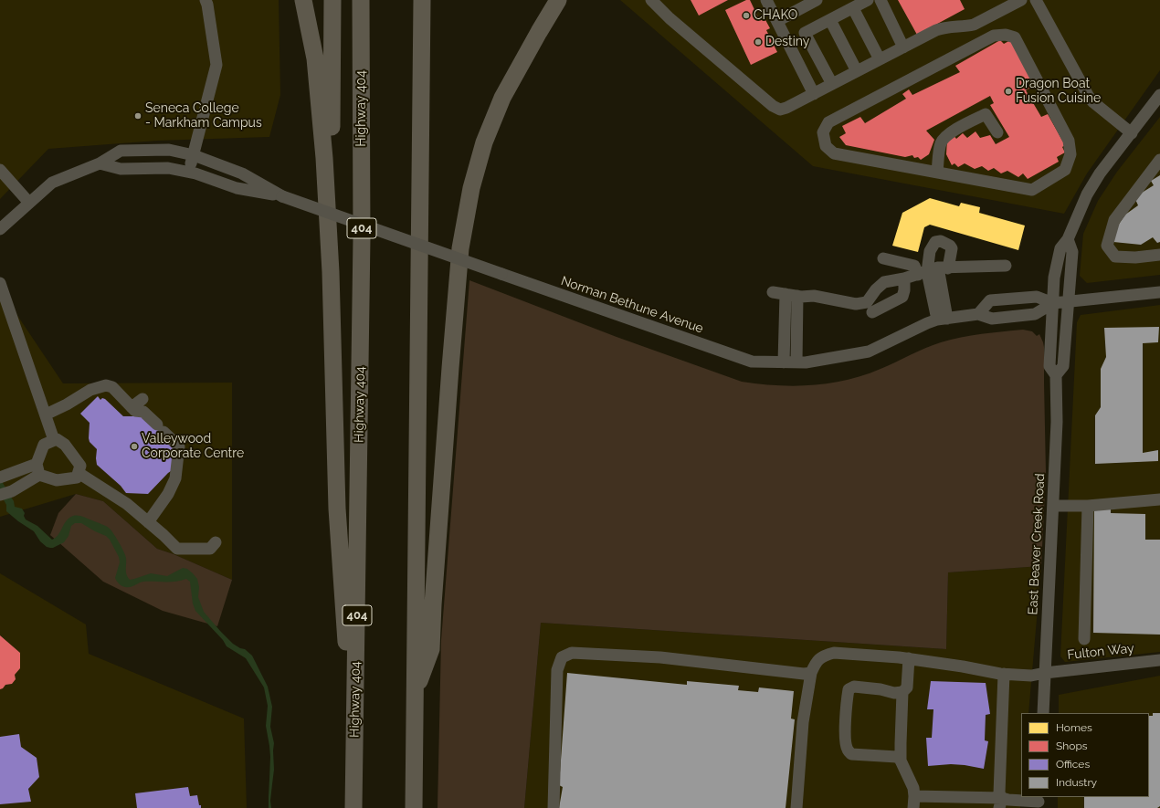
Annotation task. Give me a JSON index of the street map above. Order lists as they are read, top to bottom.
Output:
{
  "streets": {
    "highway": ["Highway 404", "404"],
    "street": ["Norman Bethune Avenue", "East Beaver Creek Road", "Fulton Way"]
  },
  "crossings": [
    ["Norman Bethune Avenue", "East Beaver Creek Road"],
    ["East Beaver Creek Road", "Fulton Way"]
  ],
  "places": [
    "CHAKO",
    "Destiny",
    "Dragon Boat Fusion Cuisine",
    "Seneca College - Markham Campus",
    "Valleywood Corporate Centre"
  ],
  "legend": [
    "Homes",
    "Shops",
    "Offices",
    "Industry"
  ]
}
